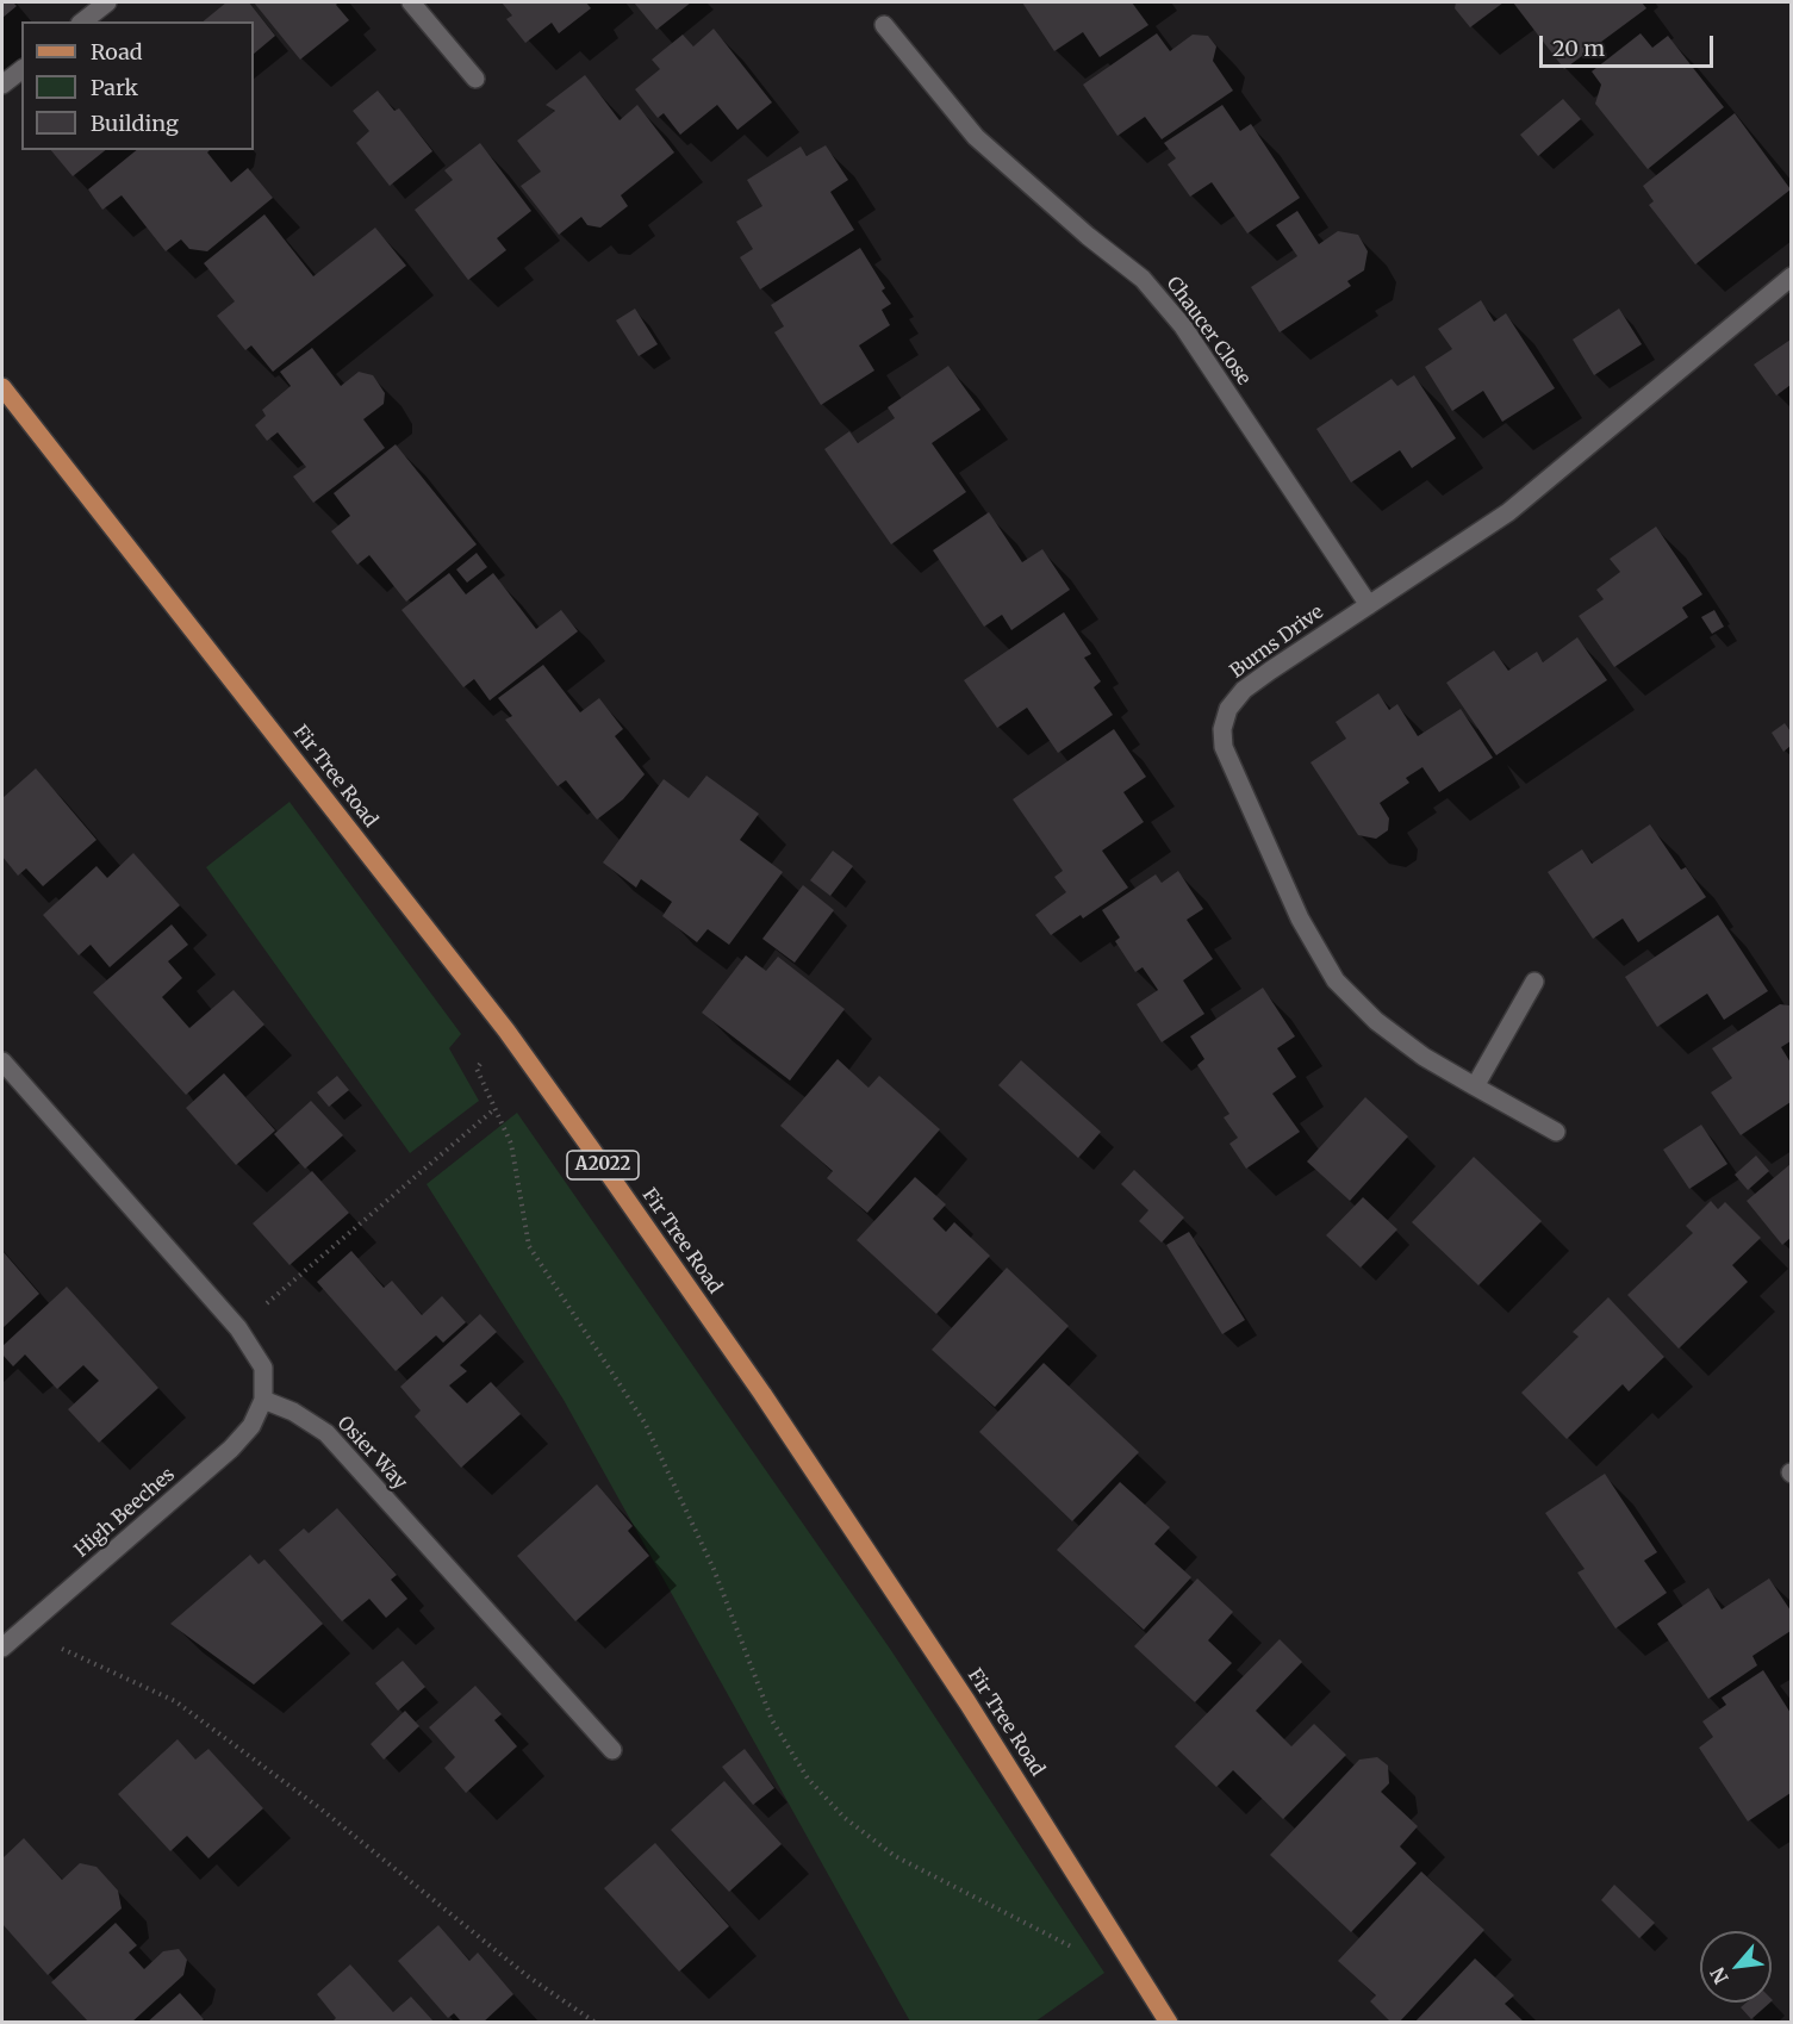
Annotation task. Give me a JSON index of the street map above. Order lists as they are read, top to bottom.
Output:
{
  "streets": {
    "main road": ["Fir Tree Road", "A2022"],
    "street": [
      "Chaucer Close",
      "Burns Drive",
      "Osier Way",
      "High Beeches"
    ]
  },
  "crossings": [
    ["Chaucer Close", "Burns Drive"],
    ["Osier Way", "High Beeches"]
  ],
  "legend": ["Road", "Park", "Building"],
  "scale_bar": "20 m",
  "north": "bottom left"
}
